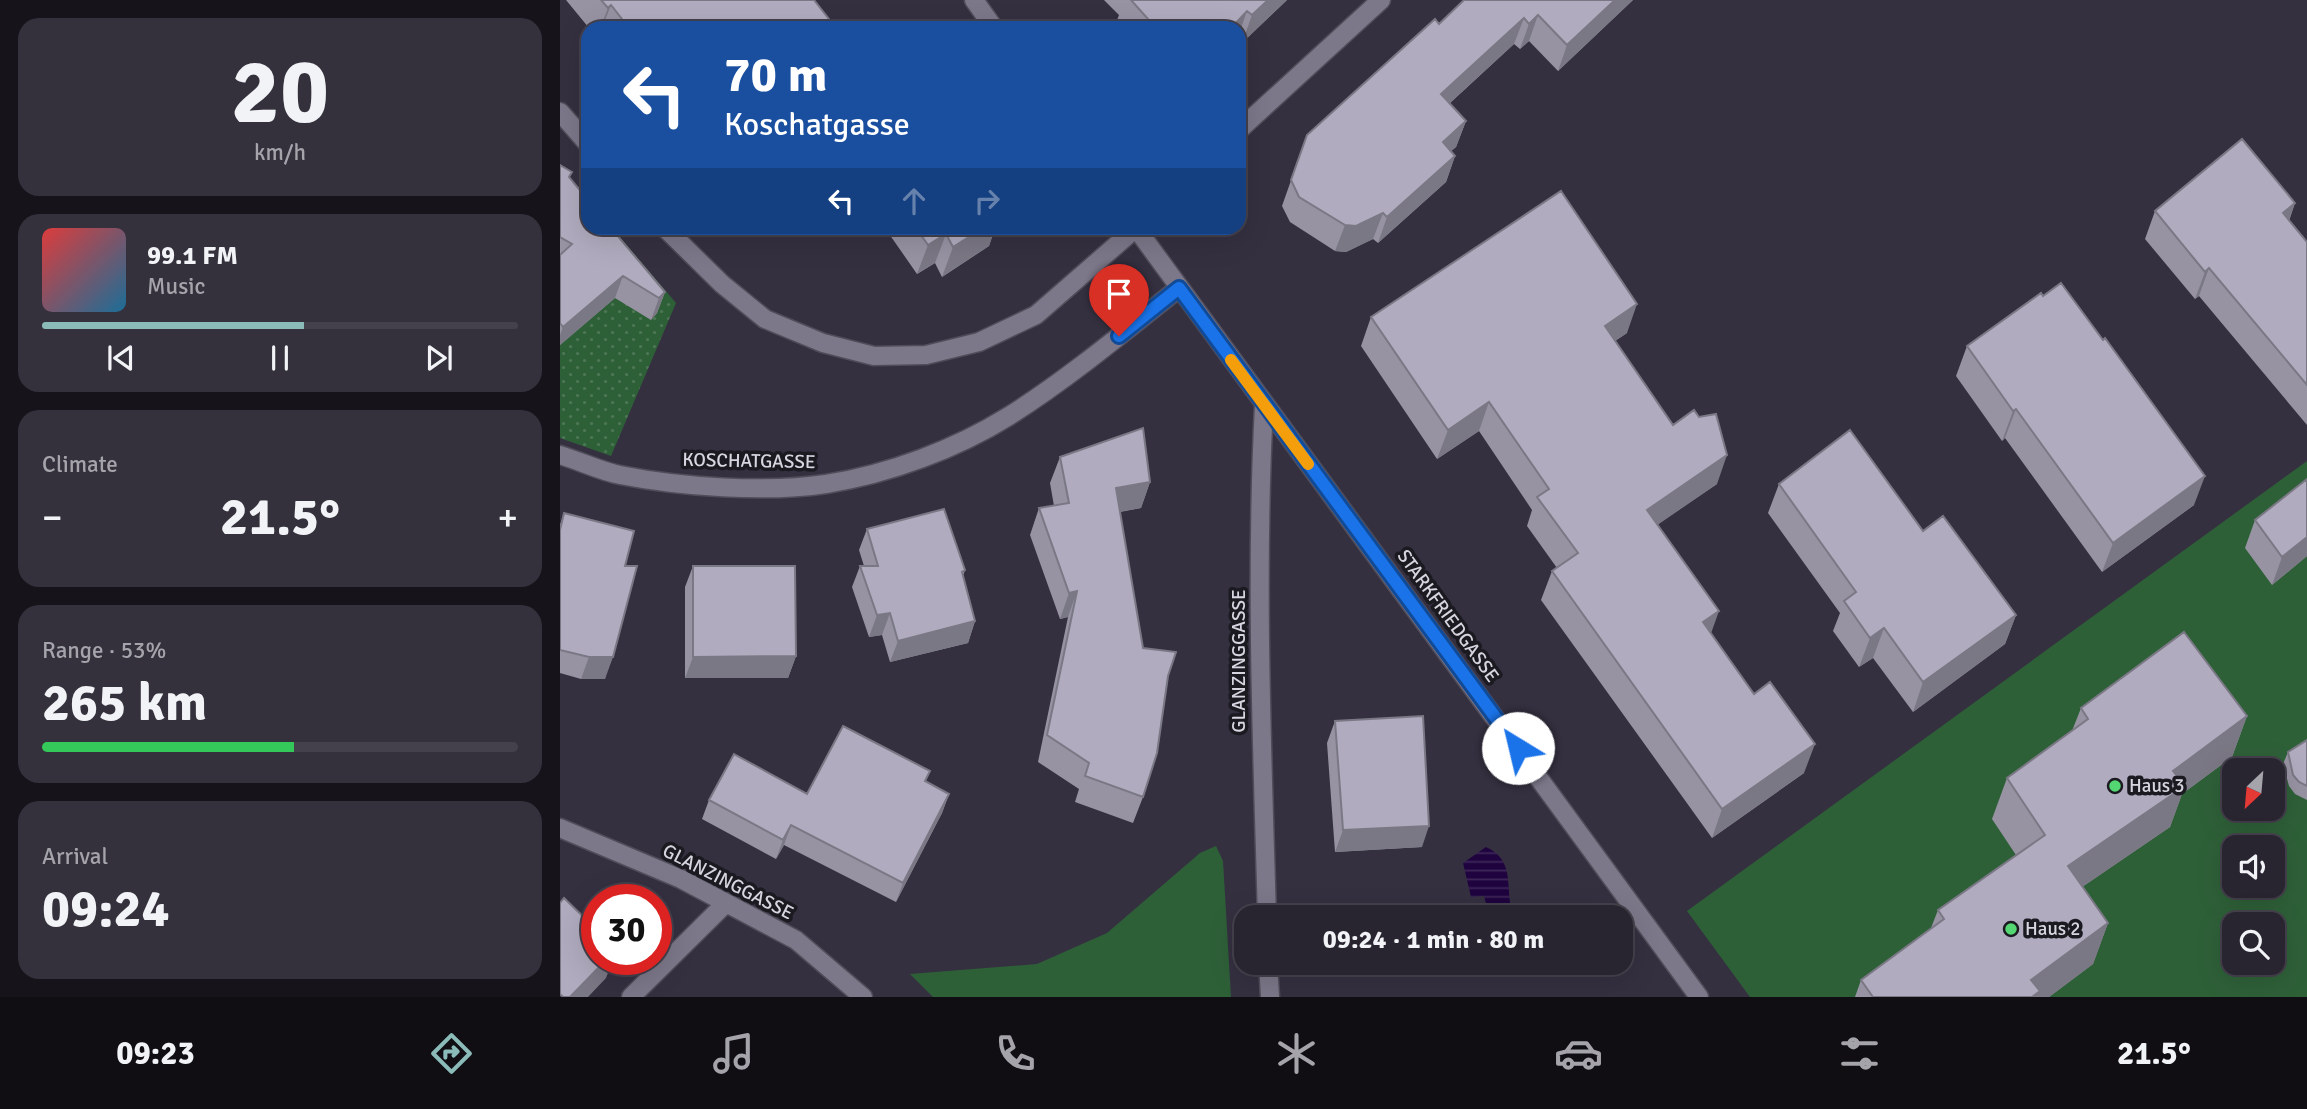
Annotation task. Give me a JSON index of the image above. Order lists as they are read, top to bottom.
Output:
{
  "streets": {
    "street": ["KOSCHATGASSE", "STARKFRIEDGASSE", "GLANZINGGASSE"]
  },
  "crossings": [
    ["KOSCHATGASSE", "STARKFRIEDGASSE"],
    ["STARKFRIEDGASSE", "GLANZINGGASSE"]
  ],
  "places": ["Haus 3", "Haus 2"],
  "north": "bottom left",
  "page": {
    "tile": [
      ["20", "km/h"],
      "Climate",
      ["Range · 53%", "265 km"],
      ["Arrival", "09:24"]
    ],
    "turn": ["70 m", "Koschatgasse"],
    "song": ["99.1 FM", "Music"],
    "heat": ["−", "21.5°", "+"],
    "limit": "30",
    "trip": "09:24 · 1 min · 80 m",
    "tabs": ["09:23", "21.5°"]
  }
}
